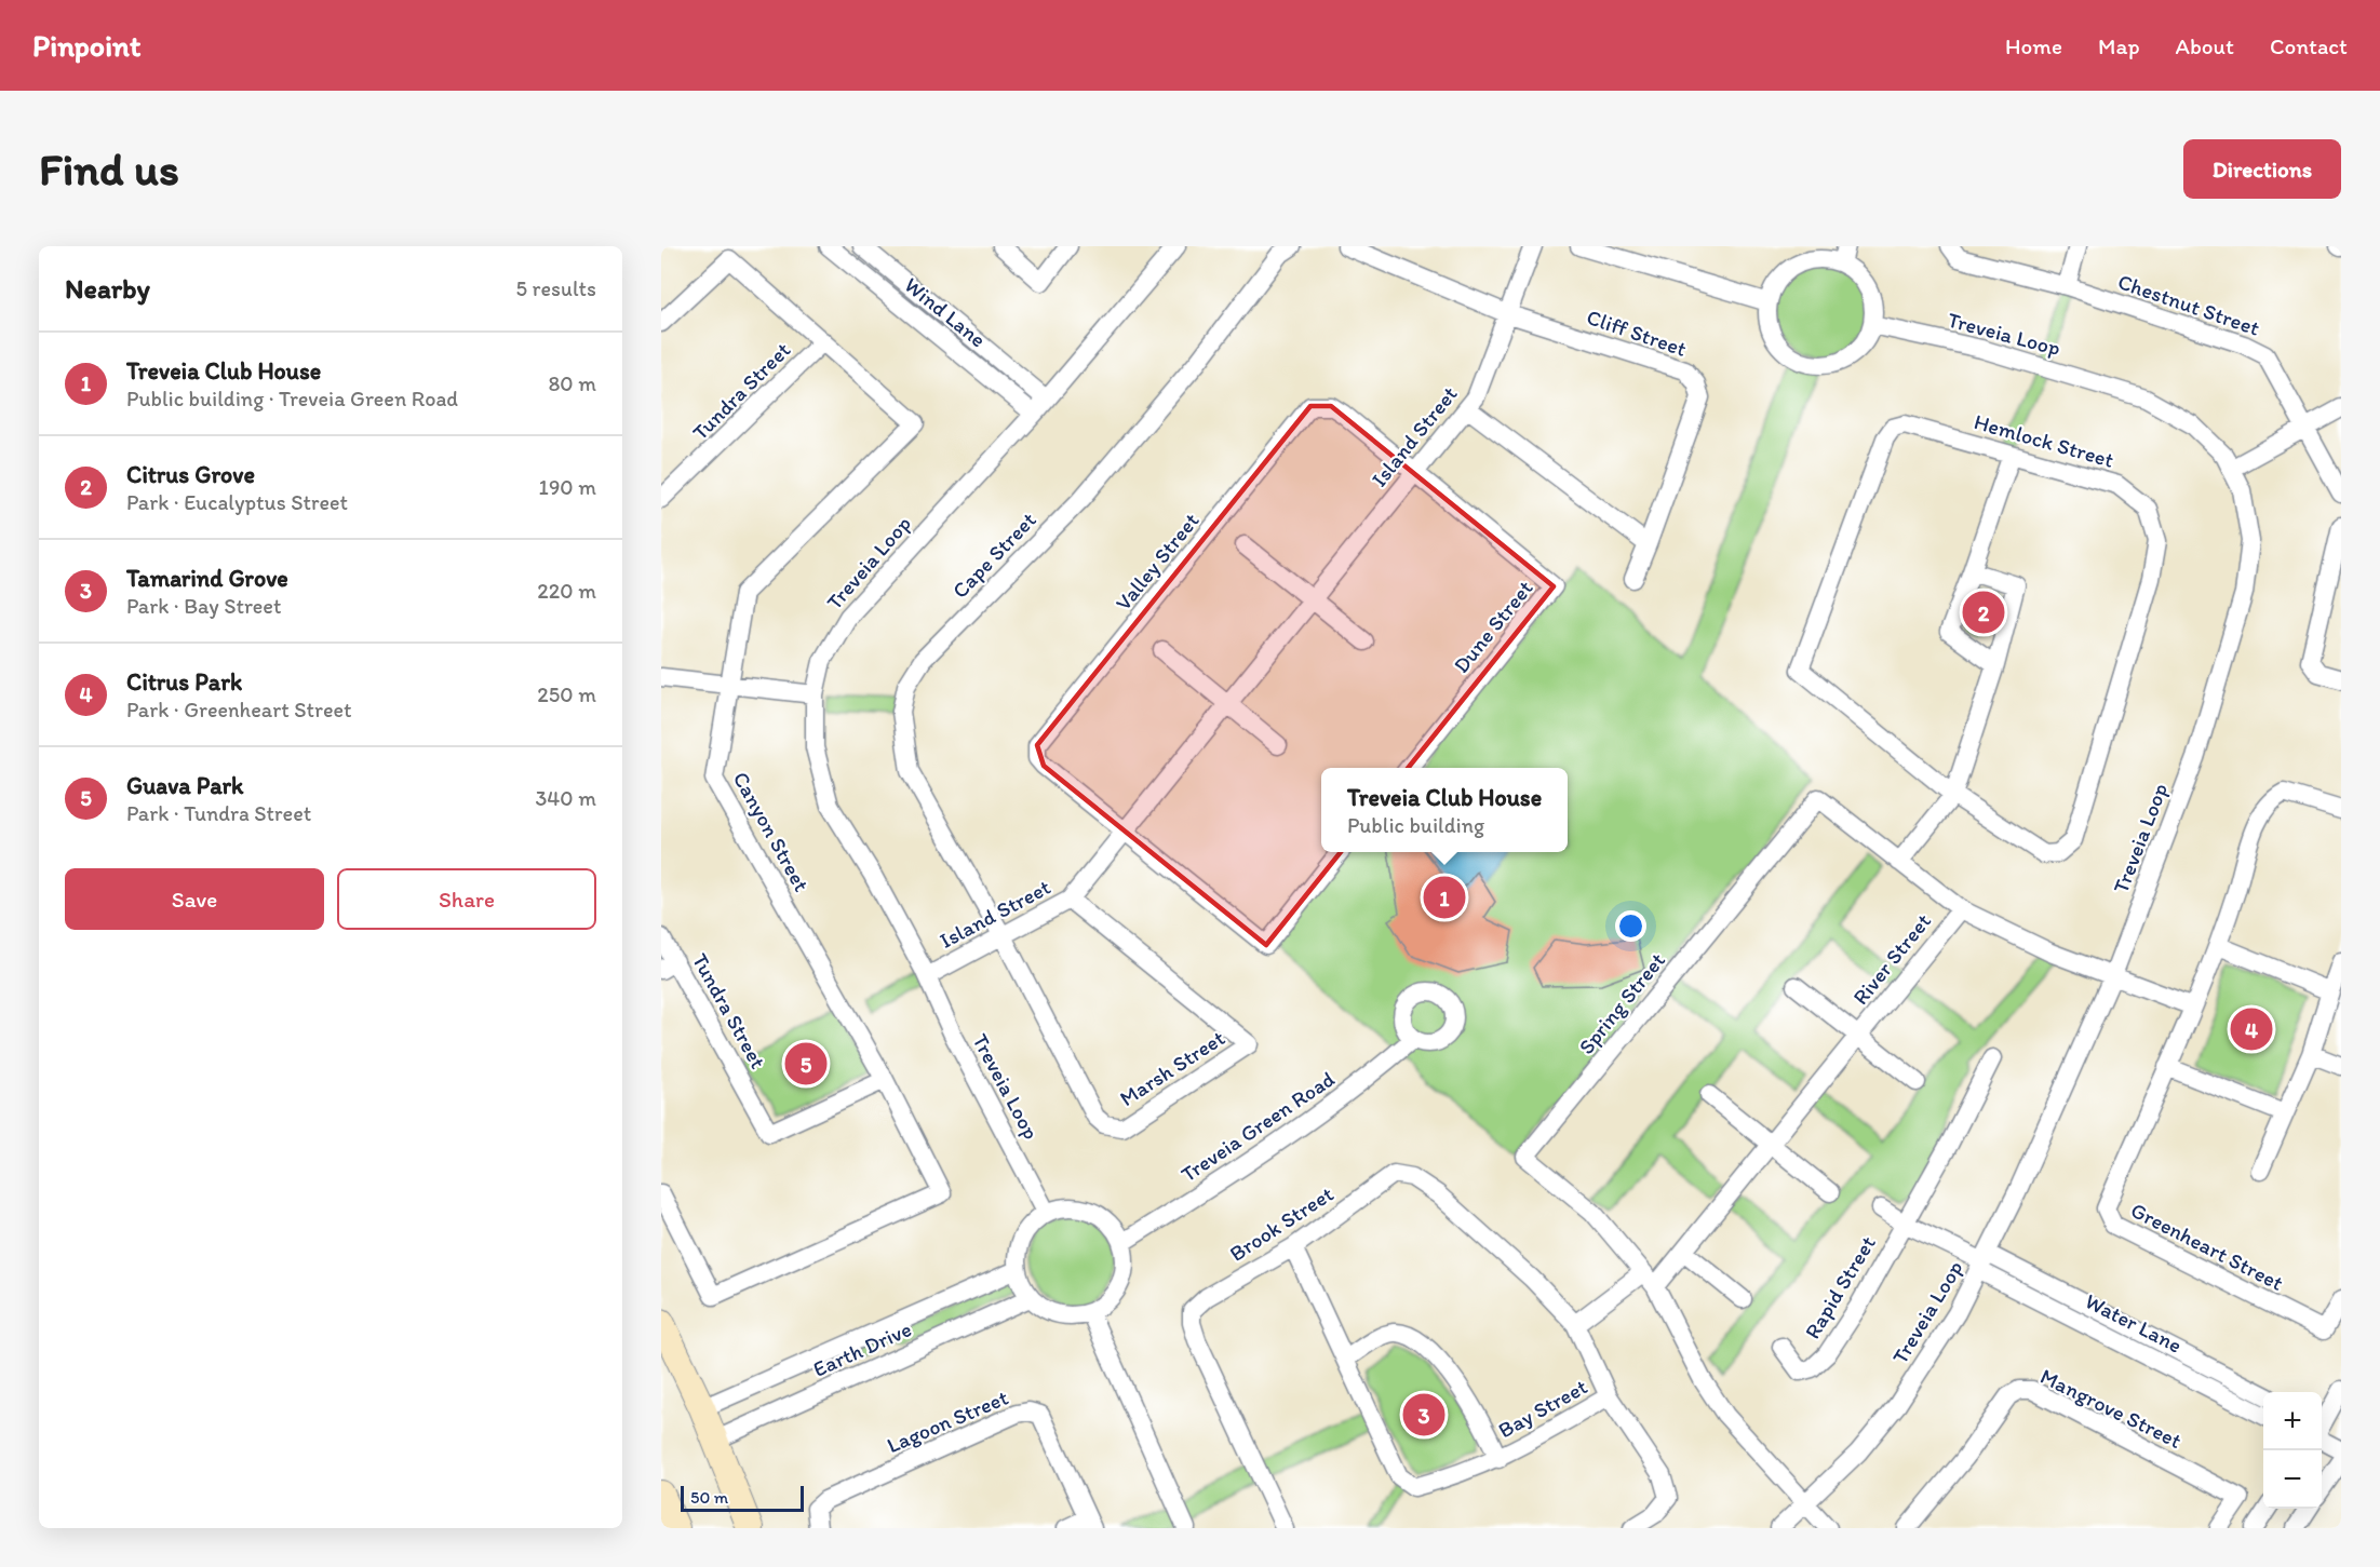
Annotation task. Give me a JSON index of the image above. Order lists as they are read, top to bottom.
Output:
{
  "streets": {
    "street": [
      "Chestnut Street",
      "Wind Lane",
      "Cliff Street",
      "Treveia Loop",
      "Tundra Street",
      "Island Street",
      "Hemlock Street",
      "Cape Street",
      "Valley Street",
      "Dune Street",
      "Canyon Street",
      "River Street",
      "Spring Street",
      "Marsh Street",
      "Treveia Green Road",
      "Brook Street",
      "Greenheart Street",
      "Rapid Street",
      "Water Lane",
      "Earth Drive",
      "Bay Street",
      "Mangrove Street",
      "Lagoon Street"
    ]
  },
  "crossings": [
    ["Wind Lane", "Treveia Loop"],
    ["Cliff Street", "Island Street"],
    ["Treveia Loop", "Island Street"],
    ["Treveia Loop", "Spring Street"],
    ["Treveia Loop", "Treveia Green Road"],
    ["Treveia Loop", "Rapid Street"],
    ["Treveia Loop", "Water Lane"],
    ["Treveia Loop", "Earth Drive"],
    ["Tundra Street", "Canyon Street"],
    ["Island Street", "Cape Street"],
    ["Island Street", "Valley Street"],
    ["Island Street", "Dune Street"],
    ["Island Street", "Marsh Street"],
    ["Cape Street", "Marsh Street"],
    ["Valley Street", "Dune Street"],
    ["River Street", "Spring Street"],
    ["Treveia Green Road", "Earth Drive"],
    ["Brook Street", "Bay Street"],
    ["Rapid Street", "Water Lane"]
  ],
  "scale_bar": "50 m",
  "page": {
    "header": "Pinpoint",
    "nav": [
      "Home",
      "Map",
      "About",
      "Contact"
    ],
    "buttons": [
      "Directions",
      ["Save", "Share"]
    ],
    "title": "Find us",
    "heading": ["Nearby", "5 results"],
    "list": [
      {
        "mark": "1",
        "name": "Treveia Club House",
        "note": "Public building · Treveia Green Road",
        "value": "80 m"
      },
      {
        "mark": "2",
        "name": "Citrus Grove",
        "note": "Park · Eucalyptus Street",
        "value": "190 m"
      },
      {
        "mark": "3",
        "name": "Tamarind Grove",
        "note": "Park · Bay Street",
        "value": "220 m"
      },
      {
        "mark": "4",
        "name": "Citrus Park",
        "note": "Park · Greenheart Street",
        "value": "250 m"
      },
      {
        "mark": "5",
        "name": "Guava Park",
        "note": "Park · Tundra Street",
        "value": "340 m"
      }
    ],
    "pins": [
      "2",
      "1",
      "4",
      "5",
      "3"
    ],
    "popup": ["Treveia Club House", "Public building"],
    "map_buttons": ["+", "−"],
    "scale": "50 m"
  }
}
